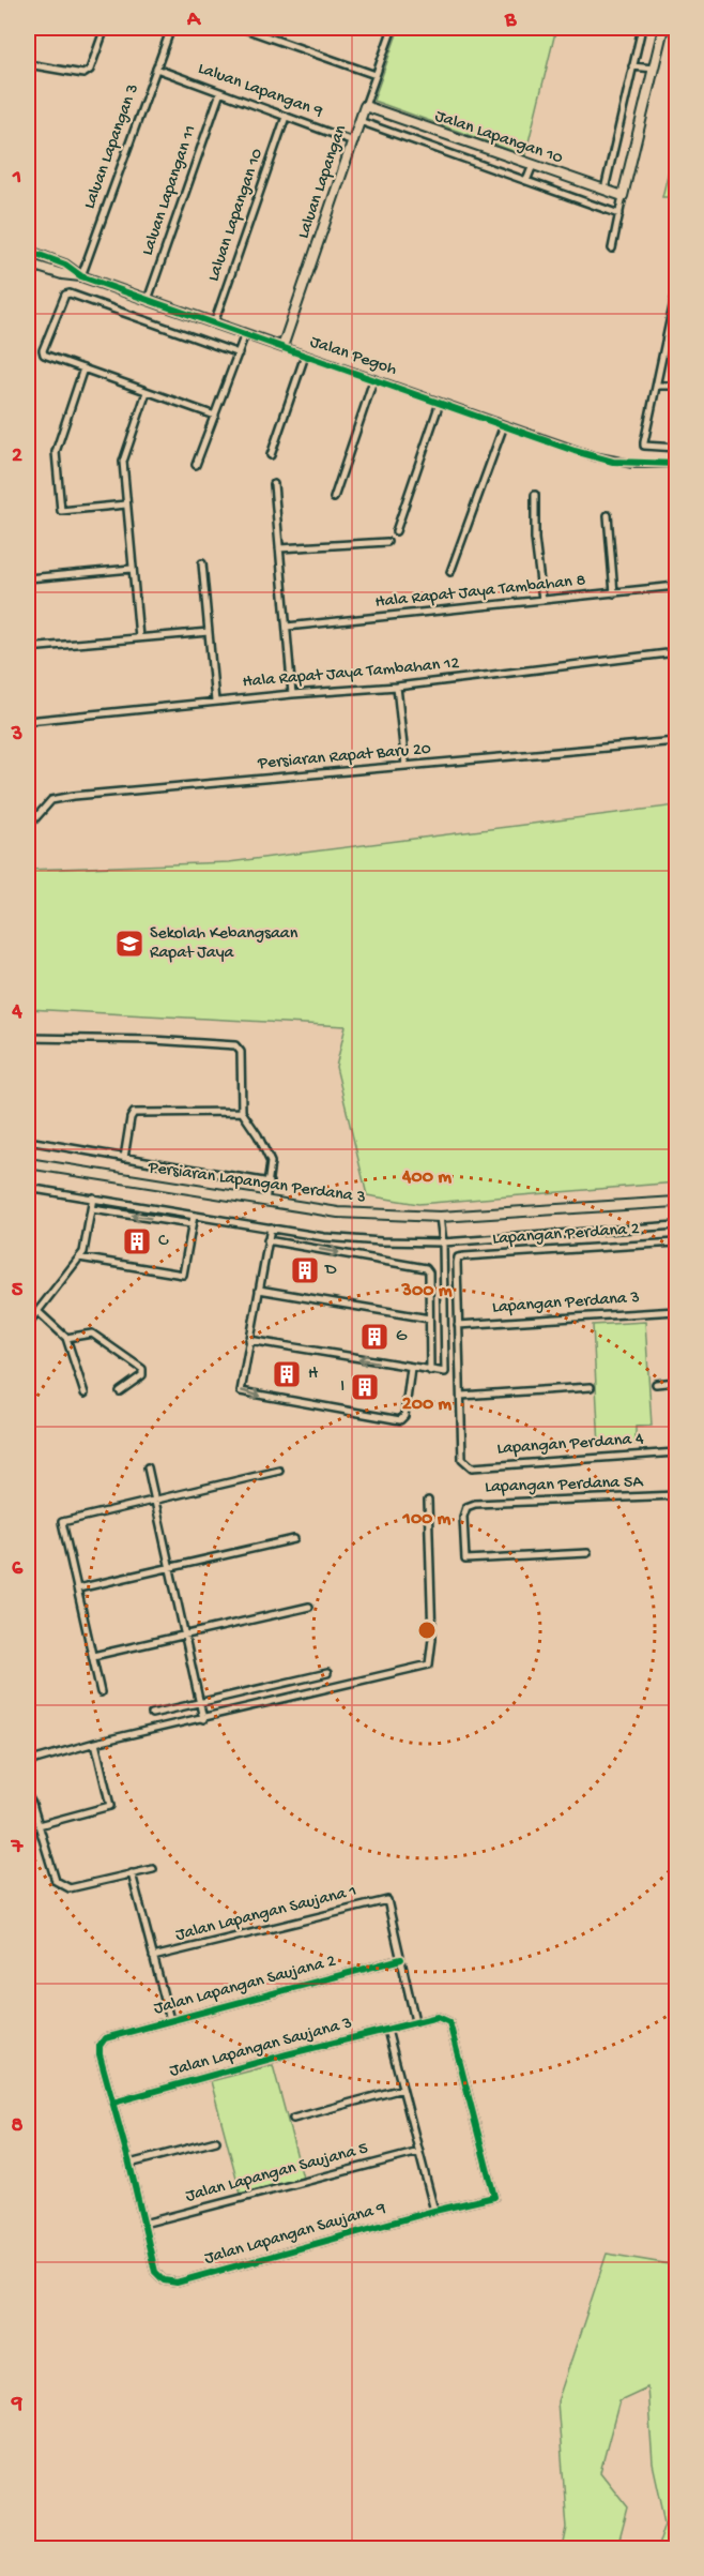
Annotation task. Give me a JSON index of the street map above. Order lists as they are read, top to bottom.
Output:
{
  "streets": {
    "street": [
      "Laluan Lapangan 9",
      "Jalan Lapangan 10",
      "Laluan Lapangan 3",
      "Laluan Lapangan",
      "Laluan Lapangan 11",
      "Laluan Lapangan 10",
      "Jalan Pegoh",
      "Hala Rapat Jaya Tambahan 8",
      "Hala Rapat Jaya Tambahan 12",
      "Persiaran Rapat Baru 20",
      "Persiaran Lapangan Perdana 3",
      "Lapangan Perdana 2",
      "Lapangan Perdana 3",
      "Lapangan Perdana 4",
      "Lapangan Perdana 5A",
      "Jalan Lapangan Saujana 1",
      "Jalan Lapangan Saujana 2",
      "Jalan Lapangan Saujana 3",
      "Jalan Lapangan Saujana 5",
      "Jalan Lapangan Saujana 9"
    ]
  },
  "crossings": [
    ["Laluan Lapangan 9", "Laluan Lapangan 3"],
    ["Laluan Lapangan 9", "Laluan Lapangan"],
    ["Laluan Lapangan 9", "Laluan Lapangan 11"],
    ["Laluan Lapangan 9", "Laluan Lapangan 10"],
    ["Jalan Lapangan 10", "Laluan Lapangan"],
    ["Laluan Lapangan 3", "Jalan Pegoh"],
    ["Laluan Lapangan", "Jalan Pegoh"],
    ["Laluan Lapangan 11", "Jalan Pegoh"],
    ["Laluan Lapangan 10", "Jalan Pegoh"],
    ["Lapangan Perdana 2", "Lapangan Perdana 3"],
    ["Jalan Lapangan Saujana 1", "Jalan Lapangan Saujana 2"],
    ["Jalan Lapangan Saujana 2", "Jalan Lapangan Saujana 9"],
    ["Jalan Lapangan Saujana 3", "Jalan Lapangan Saujana 9"],
    ["Jalan Lapangan Saujana 5", "Jalan Lapangan Saujana 9"]
  ],
  "places": {
    "school or university": ["Sekolah Kebangsaan Rapat Jaya"],
    "building": [
      "C",
      "D",
      "G",
      "H",
      "I"
    ]
  },
  "grid": {
    "columns": ["A", "B"],
    "rows": [
      "1",
      "2",
      "3",
      "4",
      "5",
      "6",
      "7",
      "8",
      "9"
    ]
  },
  "rings": [
    "400 m",
    "300 m",
    "200 m",
    "100 m"
  ]
}
